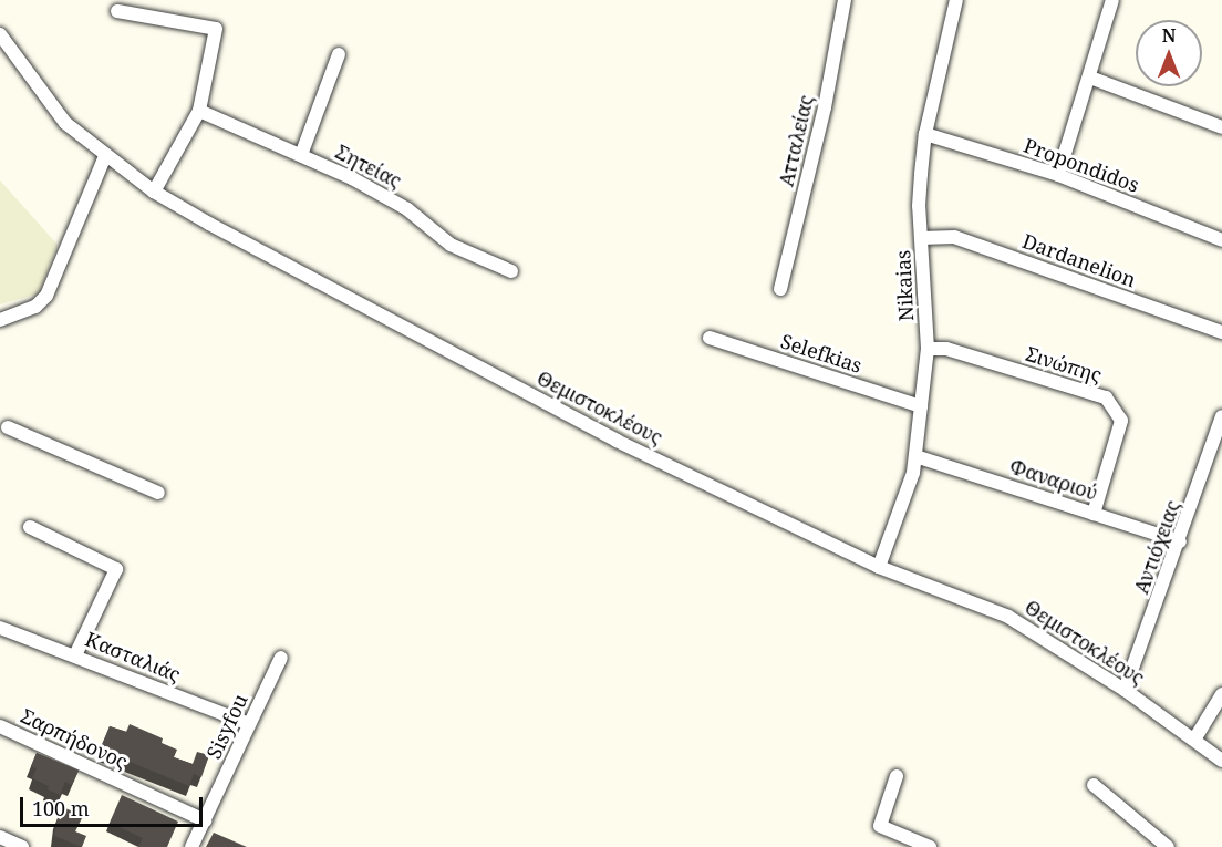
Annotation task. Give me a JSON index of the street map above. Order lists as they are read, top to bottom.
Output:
{
  "streets": {
    "street": [
      "Ατταλείας",
      "Propondidos",
      "Σητείας",
      "Dardanelion",
      "Nikaias",
      "Selefkias",
      "Σινώπης",
      "Θεμιστοκλέους",
      "Φαναριού",
      "Αντιόχειας",
      "Κασταλιάς",
      "Sisyfou",
      "Σαρπήδονος"
    ]
  },
  "crossings": [
    ["Propondidos", "Nikaias"],
    ["Dardanelion", "Nikaias"],
    ["Nikaias", "Selefkias"],
    ["Nikaias", "Σινώπης"],
    ["Nikaias", "Θεμιστοκλέους"],
    ["Nikaias", "Φαναριού"],
    ["Σινώπης", "Φαναριού"],
    ["Θεμιστοκλέους", "Αντιόχειας"],
    ["Φαναριού", "Αντιόχειας"],
    ["Κασταλιάς", "Sisyfou"],
    ["Sisyfou", "Σαρπήδονος"]
  ],
  "scale_bar": "100 m",
  "north": "top"
}
